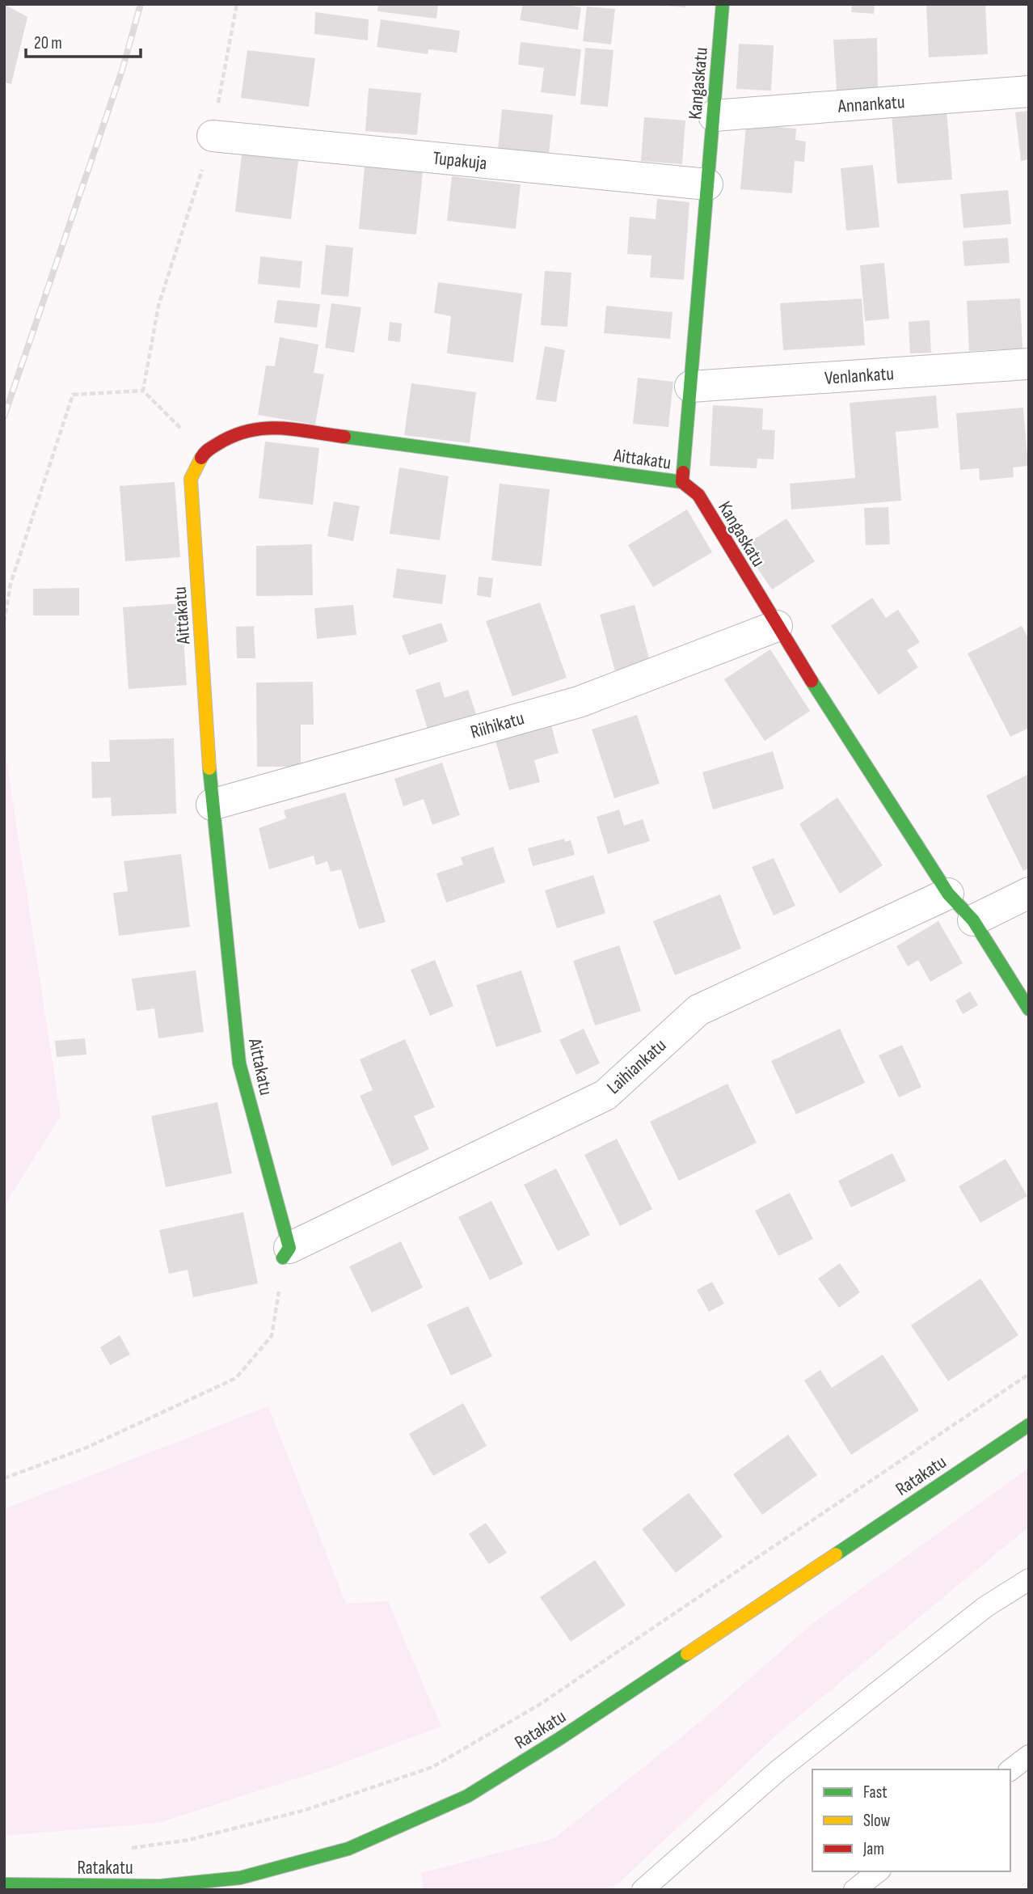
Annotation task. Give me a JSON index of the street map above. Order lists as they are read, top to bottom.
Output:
{
  "streets": {
    "street": [
      "Kangaskatu",
      "Annankatu",
      "Tupakuja",
      "Venlankatu",
      "Aittakatu",
      "Riihikatu",
      "Laihiankatu",
      "Ratakatu"
    ]
  },
  "crossings": [
    ["Kangaskatu", "Annankatu"],
    ["Kangaskatu", "Tupakuja"],
    ["Kangaskatu", "Venlankatu"],
    ["Kangaskatu", "Aittakatu"],
    ["Kangaskatu", "Riihikatu"],
    ["Kangaskatu", "Laihiankatu"],
    ["Aittakatu", "Riihikatu"],
    ["Aittakatu", "Laihiankatu"]
  ],
  "legend": ["Fast", "Slow", "Jam"],
  "scale_bar": "20 m"
}
